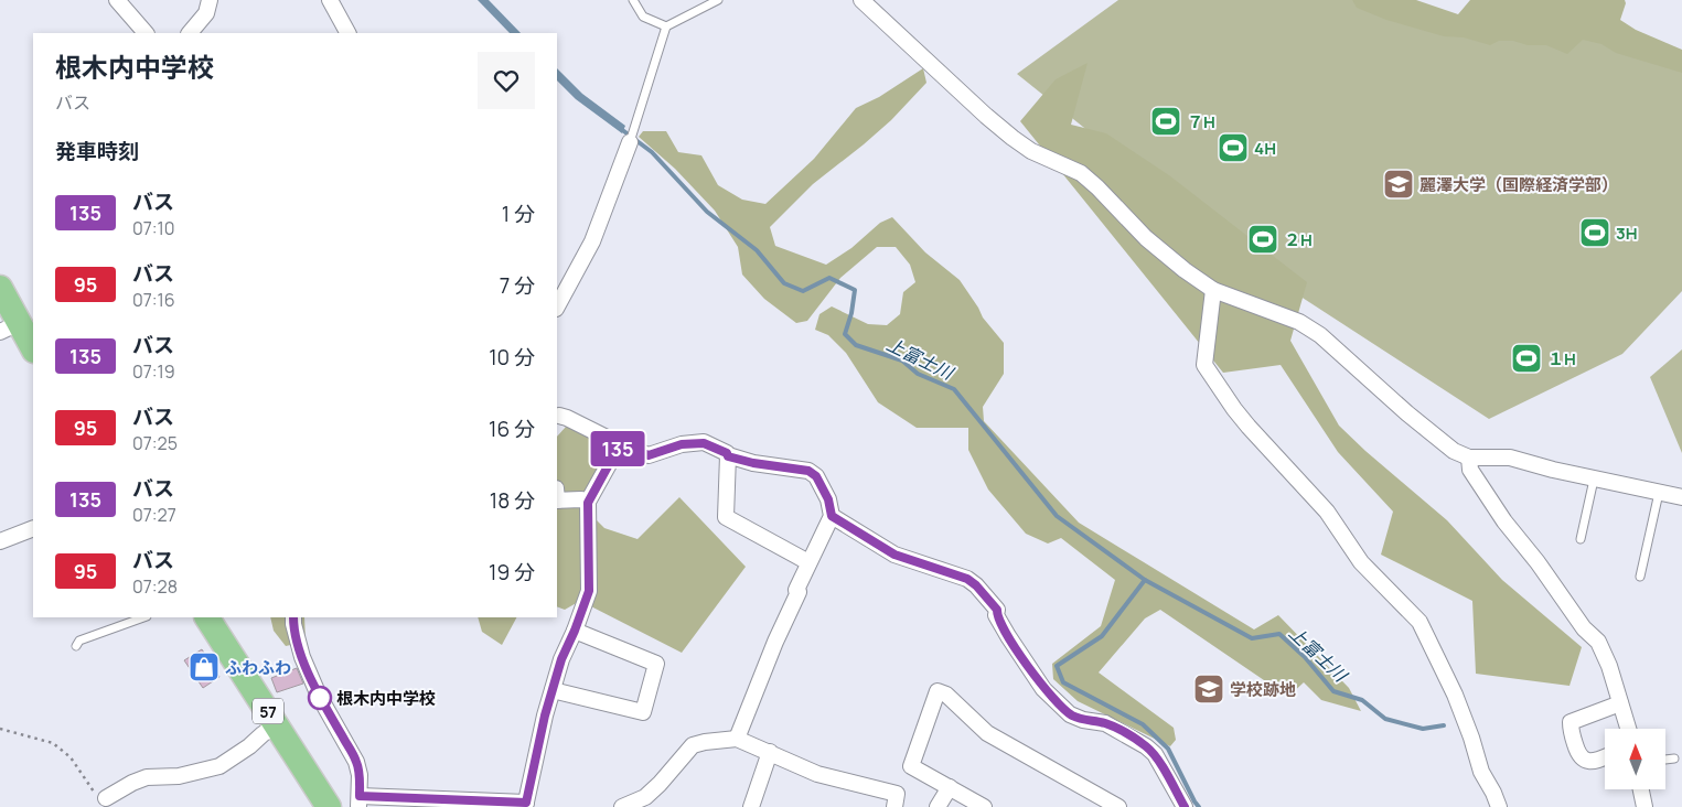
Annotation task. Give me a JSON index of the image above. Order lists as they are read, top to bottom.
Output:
{
  "streets": {
    "main road": ["57"]
  },
  "water": ["上富士川"],
  "places": {
    "sports": [
      "７H",
      "4H",
      "3H",
      "２H",
      "１H"
    ],
    "school or university": ["麗澤大学（国際経済学部）", "学校跡地"],
    "shop": ["ふわふわ"],
    "other": ["根木内中学校"]
  },
  "lines": ["bus line 135"],
  "north": "top",
  "page": {
    "on_map": "135",
    "heading": [
      ["根木内中学校", "バス"],
      "発車時刻"
    ],
    "list": [
      {
        "mark": "135",
        "name": "バス",
        "note": "07:10",
        "value": "1 分"
      },
      {
        "mark": "95",
        "name": "バス",
        "note": "07:16",
        "value": "7 分"
      },
      {
        "mark": "135",
        "name": "バス",
        "note": "07:19",
        "value": "10 分"
      },
      {
        "mark": "95",
        "name": "バス",
        "note": "07:25",
        "value": "16 分"
      },
      {
        "mark": "135",
        "name": "バス",
        "note": "07:27",
        "value": "18 分"
      },
      {
        "mark": "95",
        "name": "バス",
        "note": "07:28",
        "value": "19 分"
      }
    ]
  }
}
